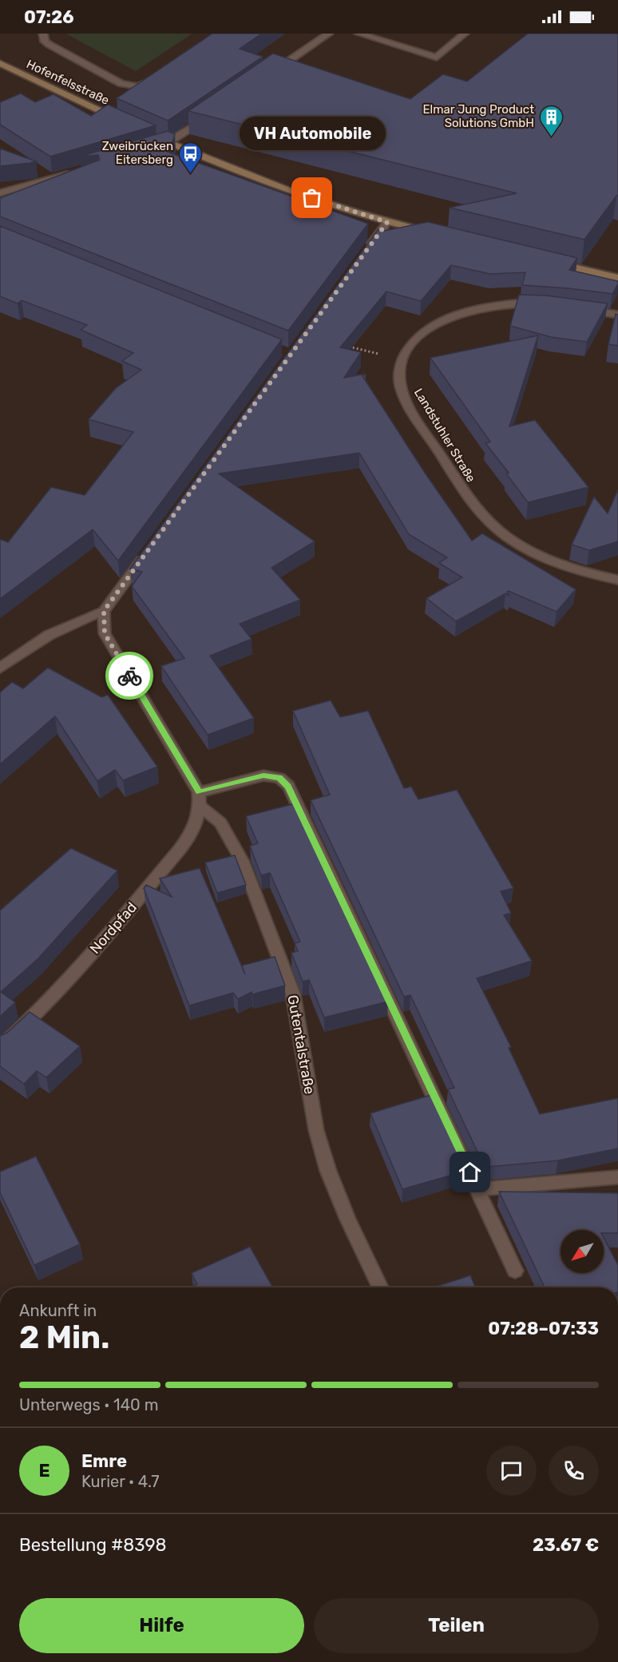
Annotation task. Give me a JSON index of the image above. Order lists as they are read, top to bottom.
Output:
{
  "streets": {
    "main road": ["Hofenfelsstraße"],
    "street": ["Landstuhler Straße", "Nordpfad", "Gutentalstraße"]
  },
  "crossings": [
    ["Nordpfad", "Gutentalstraße"]
  ],
  "places": {
    "building": ["Elmar Jung Product Solutions GmbH"],
    "bus stop": ["Zweibrücken Eitersberg"],
    "other": ["VH Automobile"]
  },
  "north": "bottom left",
  "page": {
    "status": "07:26",
    "bubble": "VH Automobile",
    "heading": ["2 Min.", "Ankunft in", "07:28–07:33"],
    "panel": [
      "Emre",
      "Kurier · 4.7",
      "Bestellung #8398",
      "23.67 €"
    ],
    "bar": "Unterwegs · 140 m",
    "round": "E",
    "buttons": ["Hilfe", "Teilen"]
  }
}
